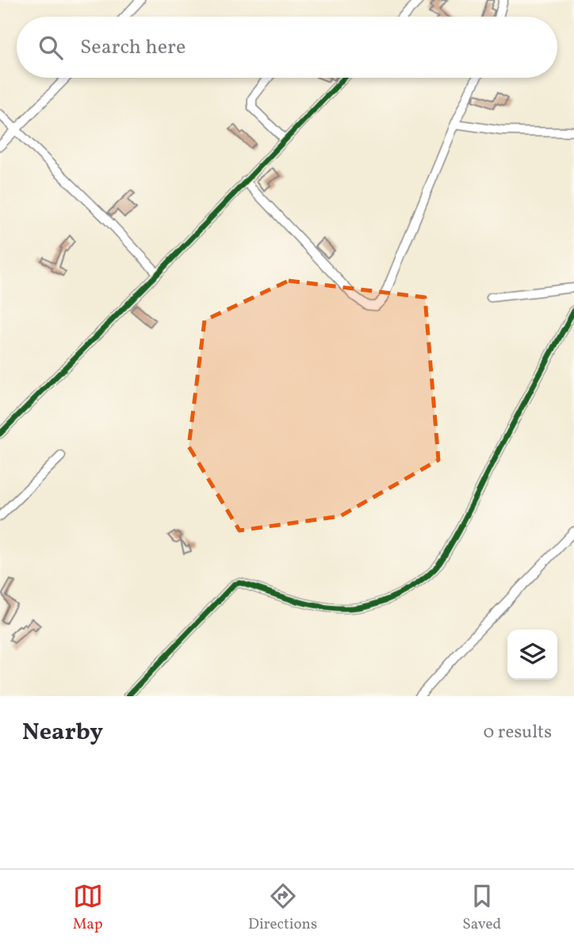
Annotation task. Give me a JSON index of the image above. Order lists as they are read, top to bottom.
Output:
{
  "page": {
    "search": "Search here",
    "heading": ["Nearby", "0 results"],
    "nav": ["Map", "Directions", "Saved"]
  }
}
